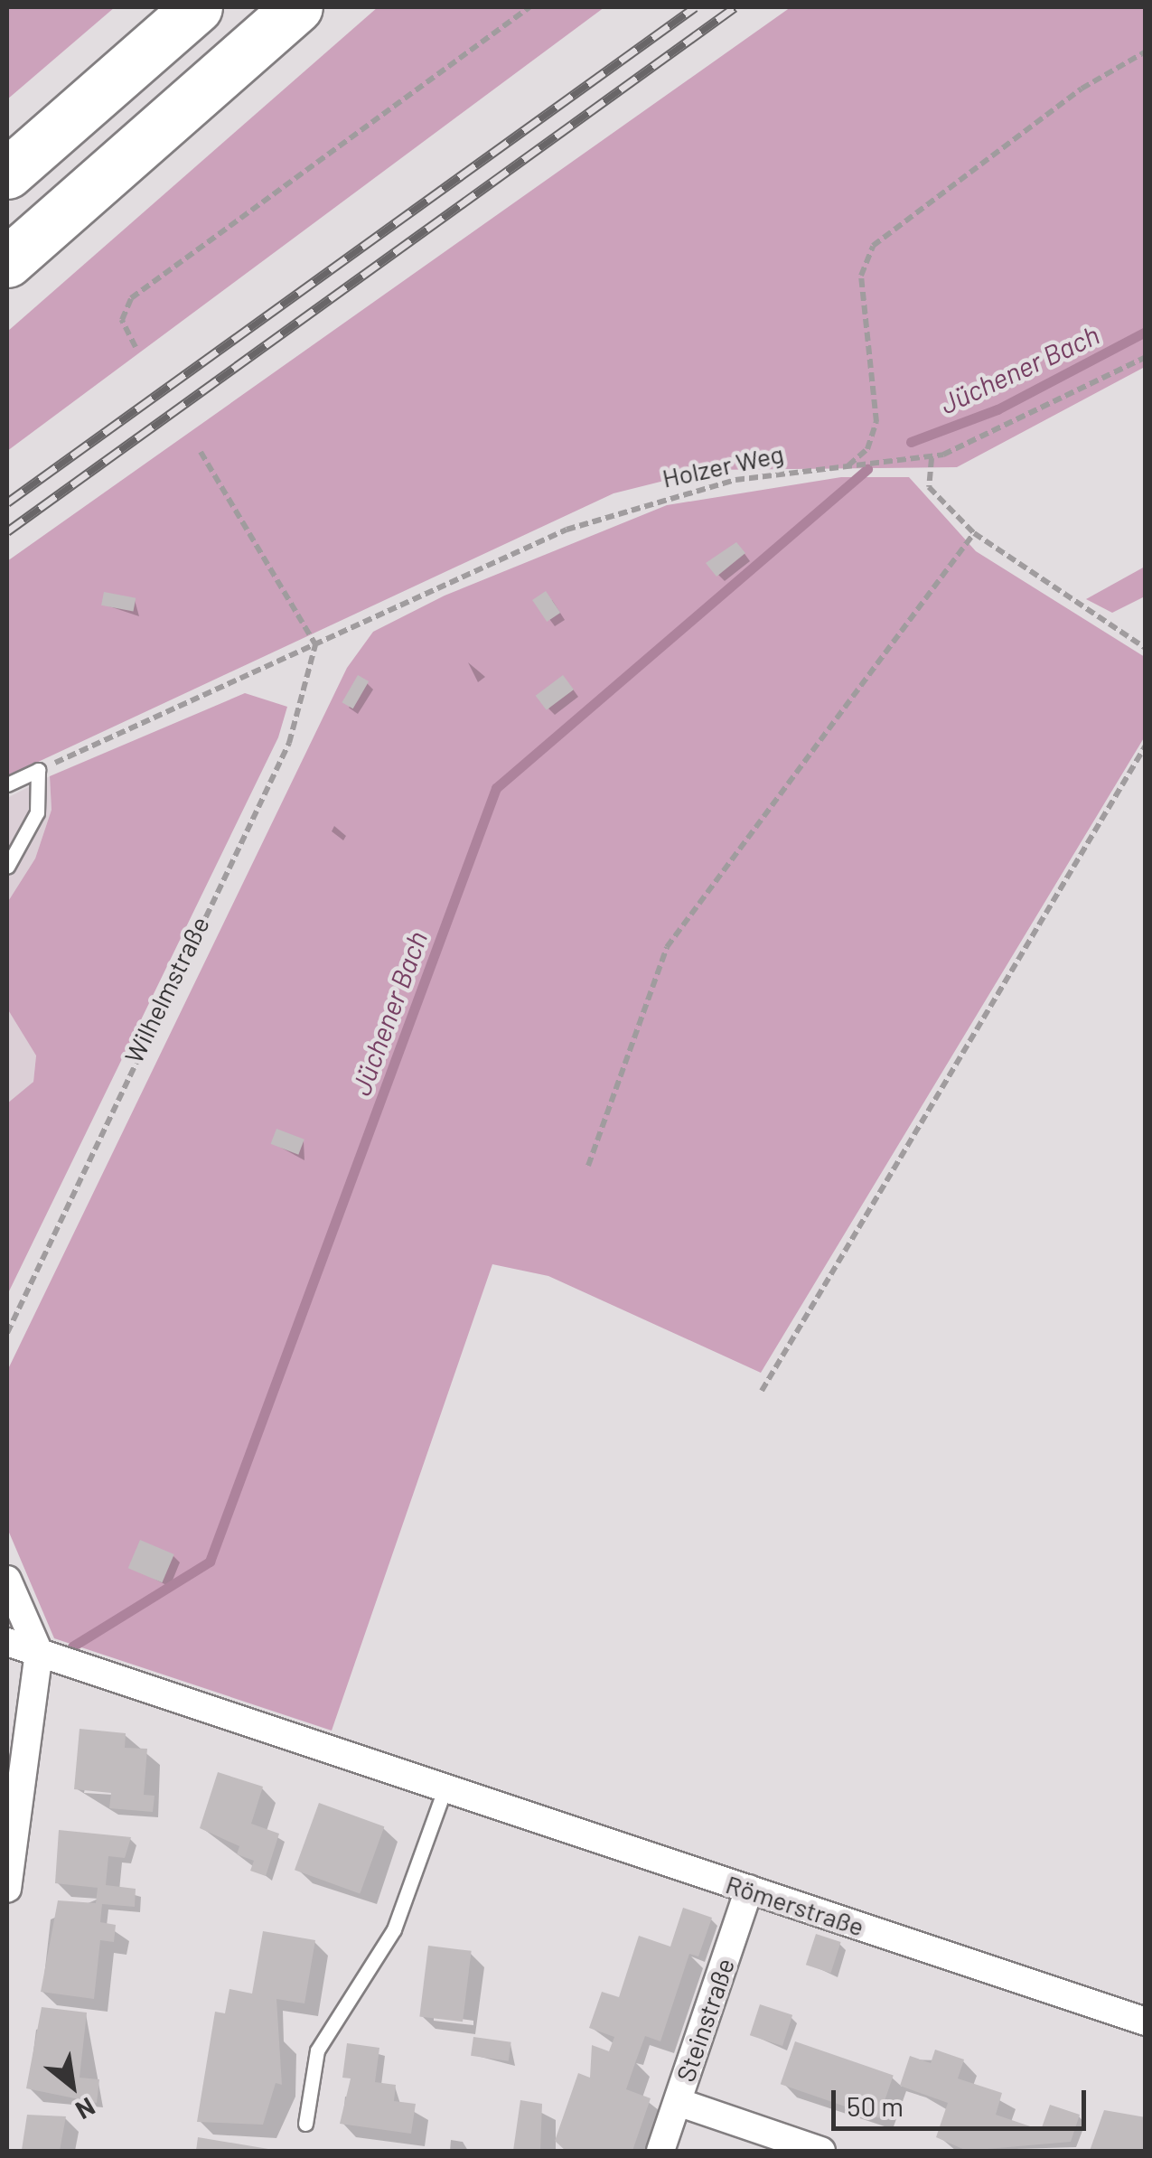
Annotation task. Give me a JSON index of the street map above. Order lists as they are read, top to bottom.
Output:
{
  "streets": {
    "street": ["Römerstraße", "Steinstraße"],
    "path": ["Holzer Weg", "Wilhelmstraße"]
  },
  "crossings": [
    ["Holzer Weg", "Wilhelmstraße"],
    ["Römerstraße", "Steinstraße"]
  ],
  "water": ["Jüchener Bach"],
  "scale_bar": "50 m",
  "north": "bottom right"
}
